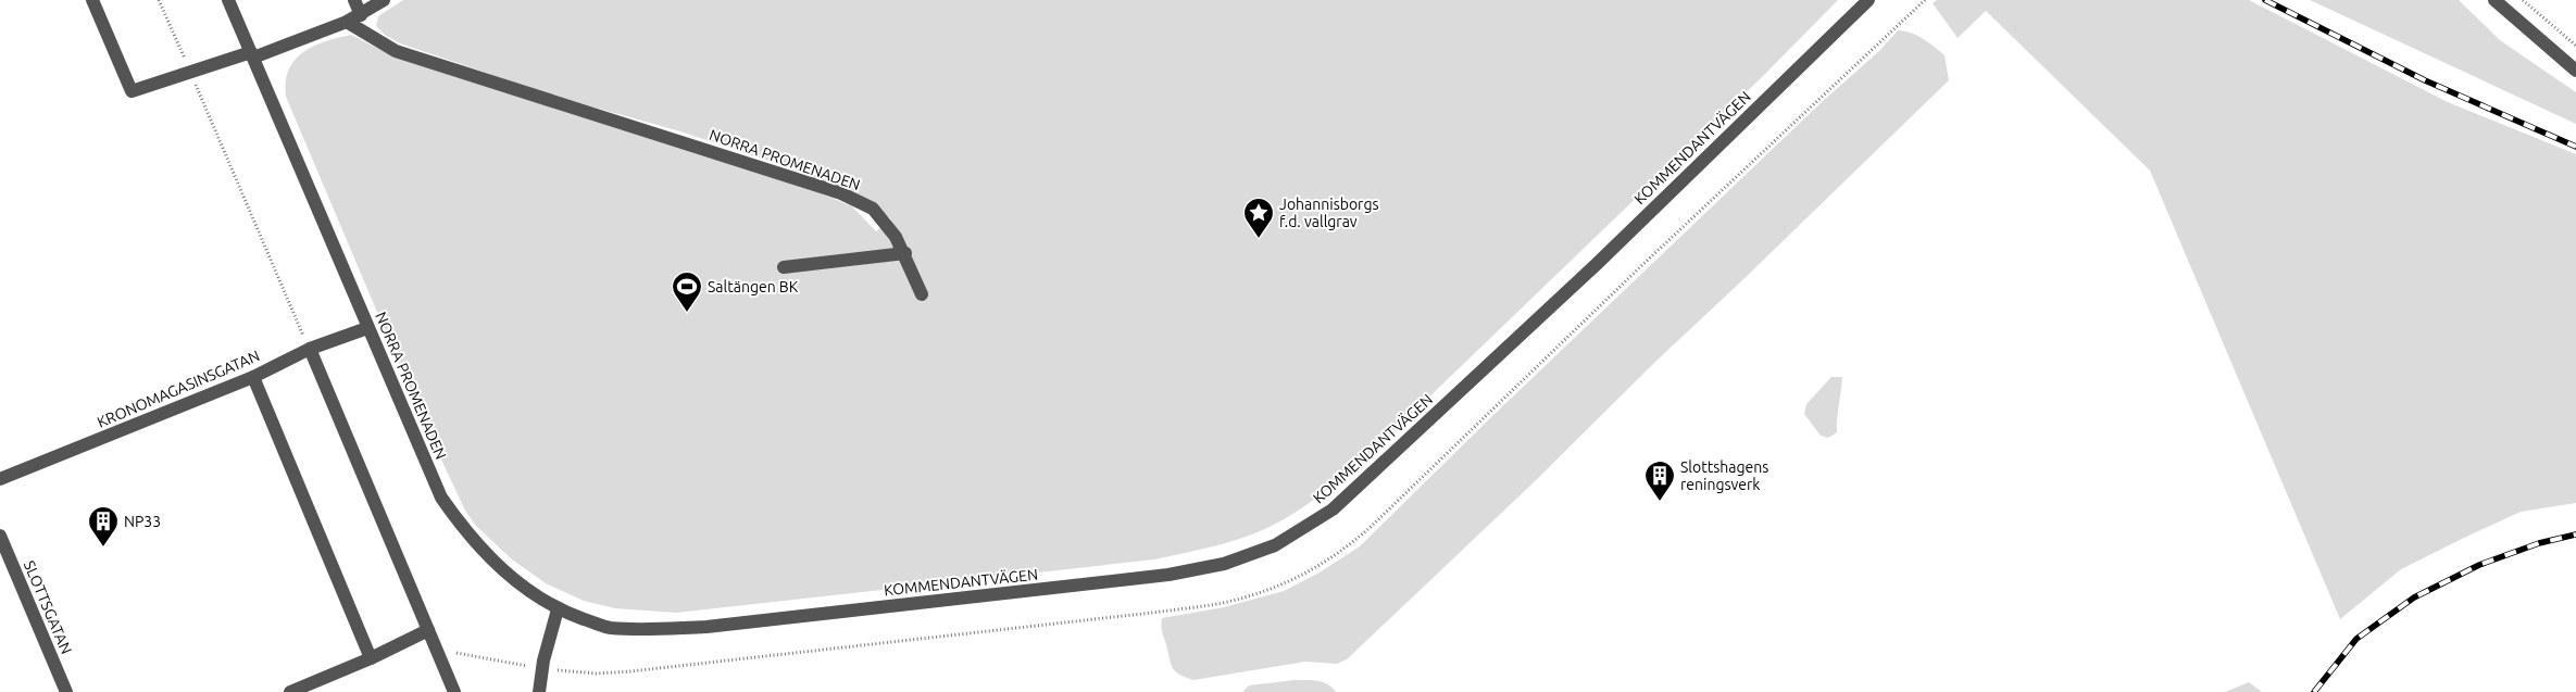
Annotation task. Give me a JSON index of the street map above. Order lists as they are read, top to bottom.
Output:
{
  "streets": {
    "street": [
      "KOMMENDANTVÄGEN",
      "NORRA PROMENADEN",
      "KRONOMAGASINSGATAN",
      "SLOTTSGATAN"
    ]
  },
  "crossings": [
    ["KOMMENDANTVÄGEN", "NORRA PROMENADEN"],
    ["NORRA PROMENADEN", "KRONOMAGASINSGATAN"]
  ],
  "places": {
    "place": ["Johannisborgs f.d. vallgrav"],
    "sports": ["Saltängen BK"],
    "building": ["Slottshagens reningsverk", "NP33"]
  }
}
